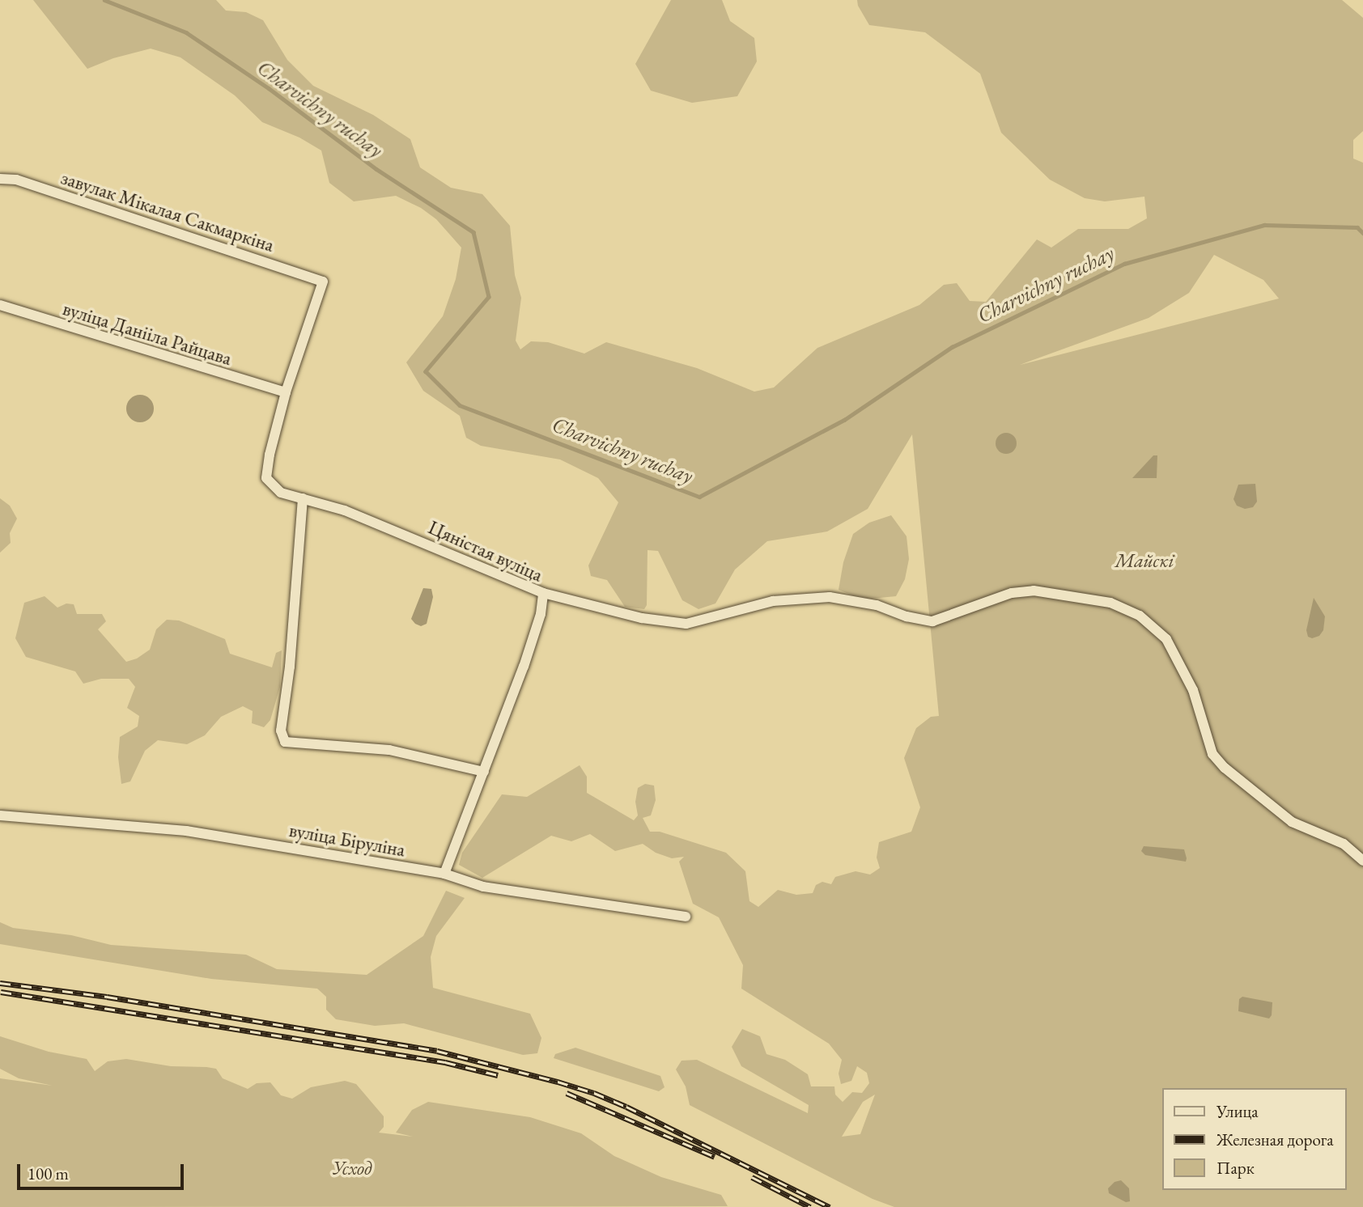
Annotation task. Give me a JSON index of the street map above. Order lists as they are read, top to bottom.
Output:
{
  "streets": {
    "street": [
      "завулак Мікалая Сакмаркіна",
      "вуліца Данііла Райцава",
      "Цяністая вуліца",
      "вуліца Біруліна"
    ]
  },
  "crossings": [
    ["завулак Мікалая Сакмаркіна", "вуліца Данііла Райцава"],
    ["завулак Мікалая Сакмаркіна", "Цяністая вуліца"],
    ["вуліца Данііла Райцава", "Цяністая вуліца"],
    ["Цяністая вуліца", "вуліца Біруліна"]
  ],
  "water": ["Charvichny ruchay"],
  "parks": ["Майскі", "Усход"],
  "legend": ["Улица", "Железная дорога", "Парк"],
  "scale_bar": "100 m"
}
